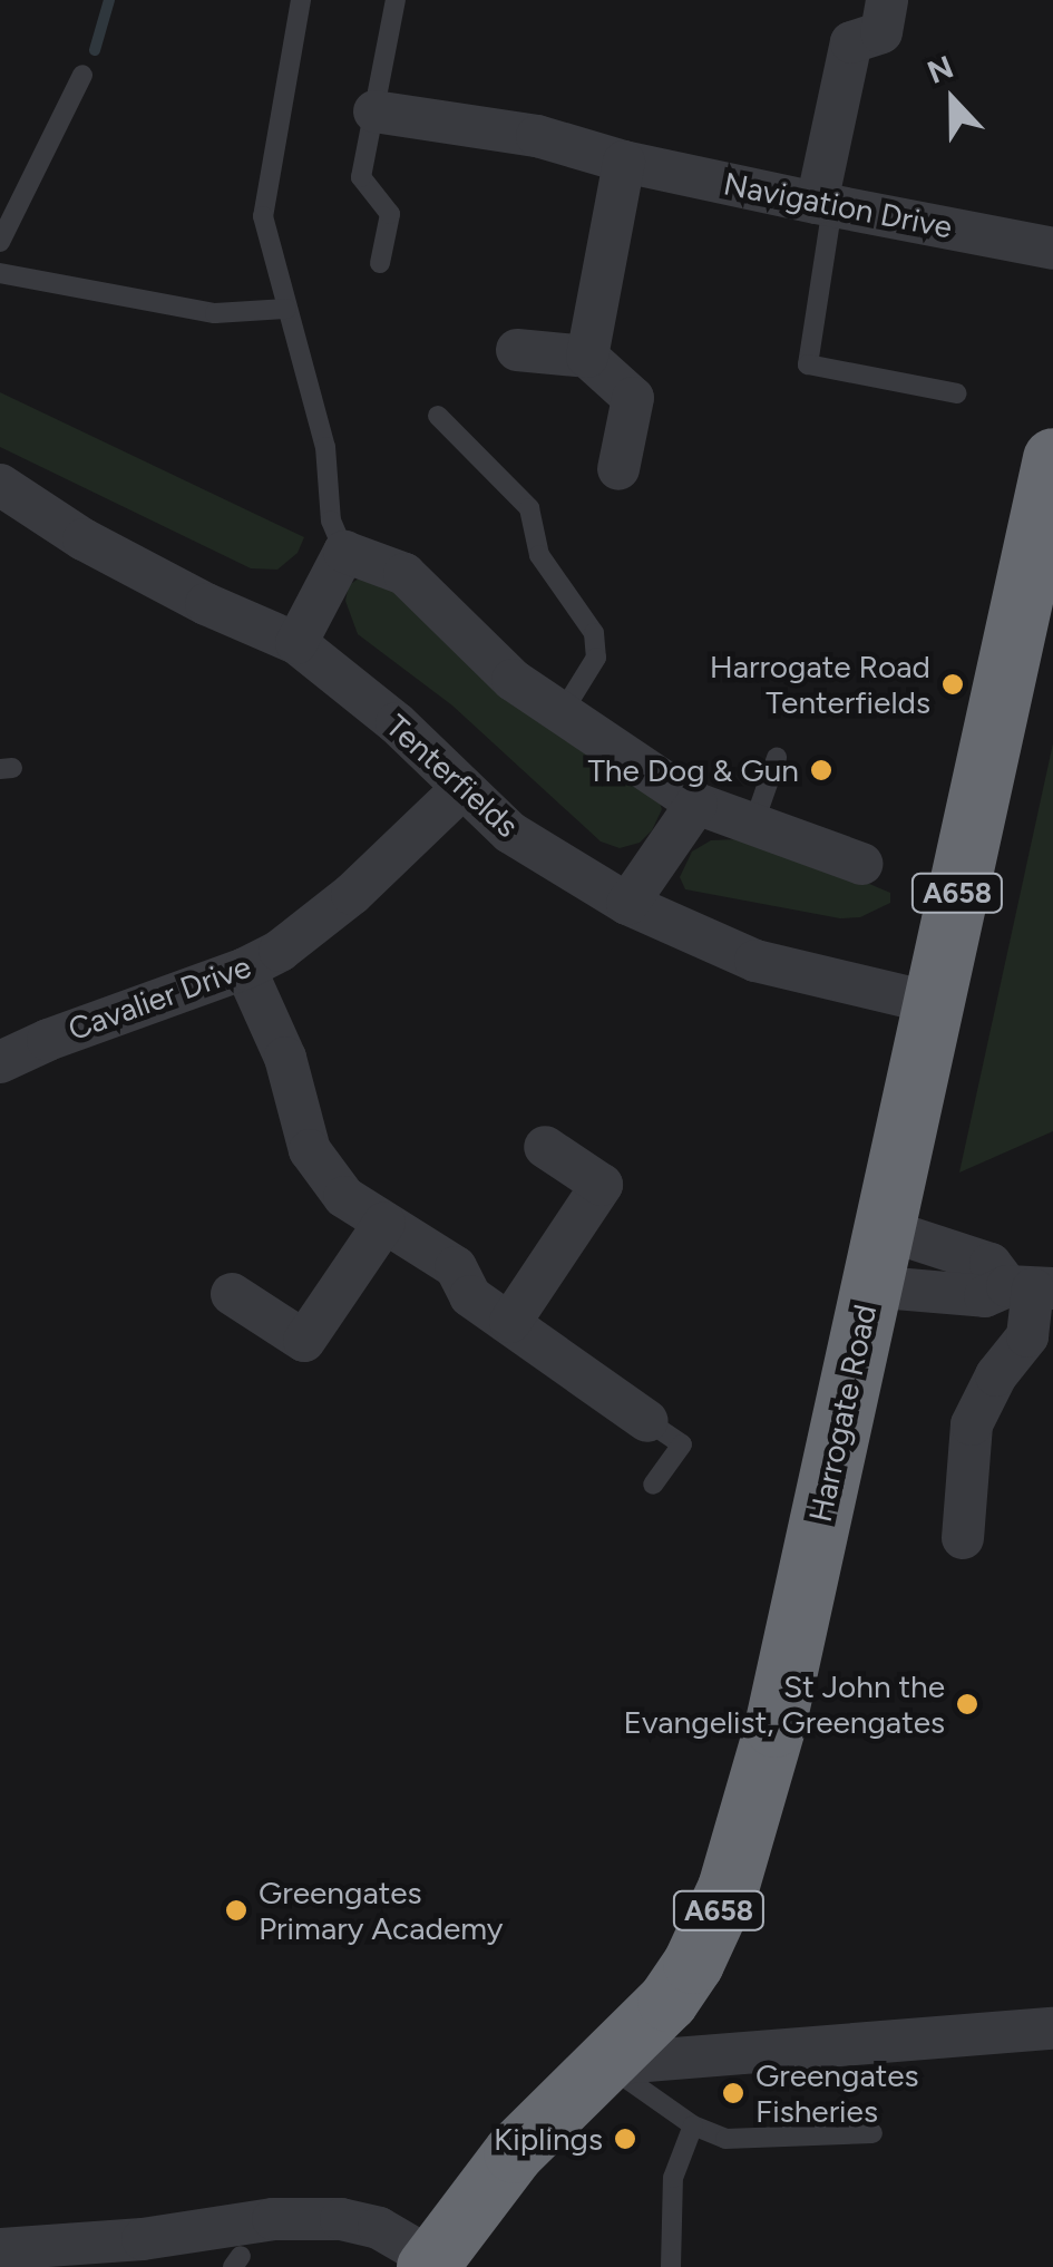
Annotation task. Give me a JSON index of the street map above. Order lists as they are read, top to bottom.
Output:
{
  "streets": {
    "highway": ["A658", "Harrogate Road"],
    "street": ["Navigation Drive", "Tenterfields", "Cavalier Drive"]
  },
  "crossings": [
    ["Tenterfields", "Cavalier Drive"],
    ["Tenterfields", "Harrogate Road"]
  ],
  "places": [
    "Harrogate Road Tenterfields",
    "The Dog & Gun",
    "St John the Evangelist, Greengates",
    "Greengates Primary Academy",
    "Greengates Fisheries",
    "Kiplings"
  ],
  "north": "top"
}
